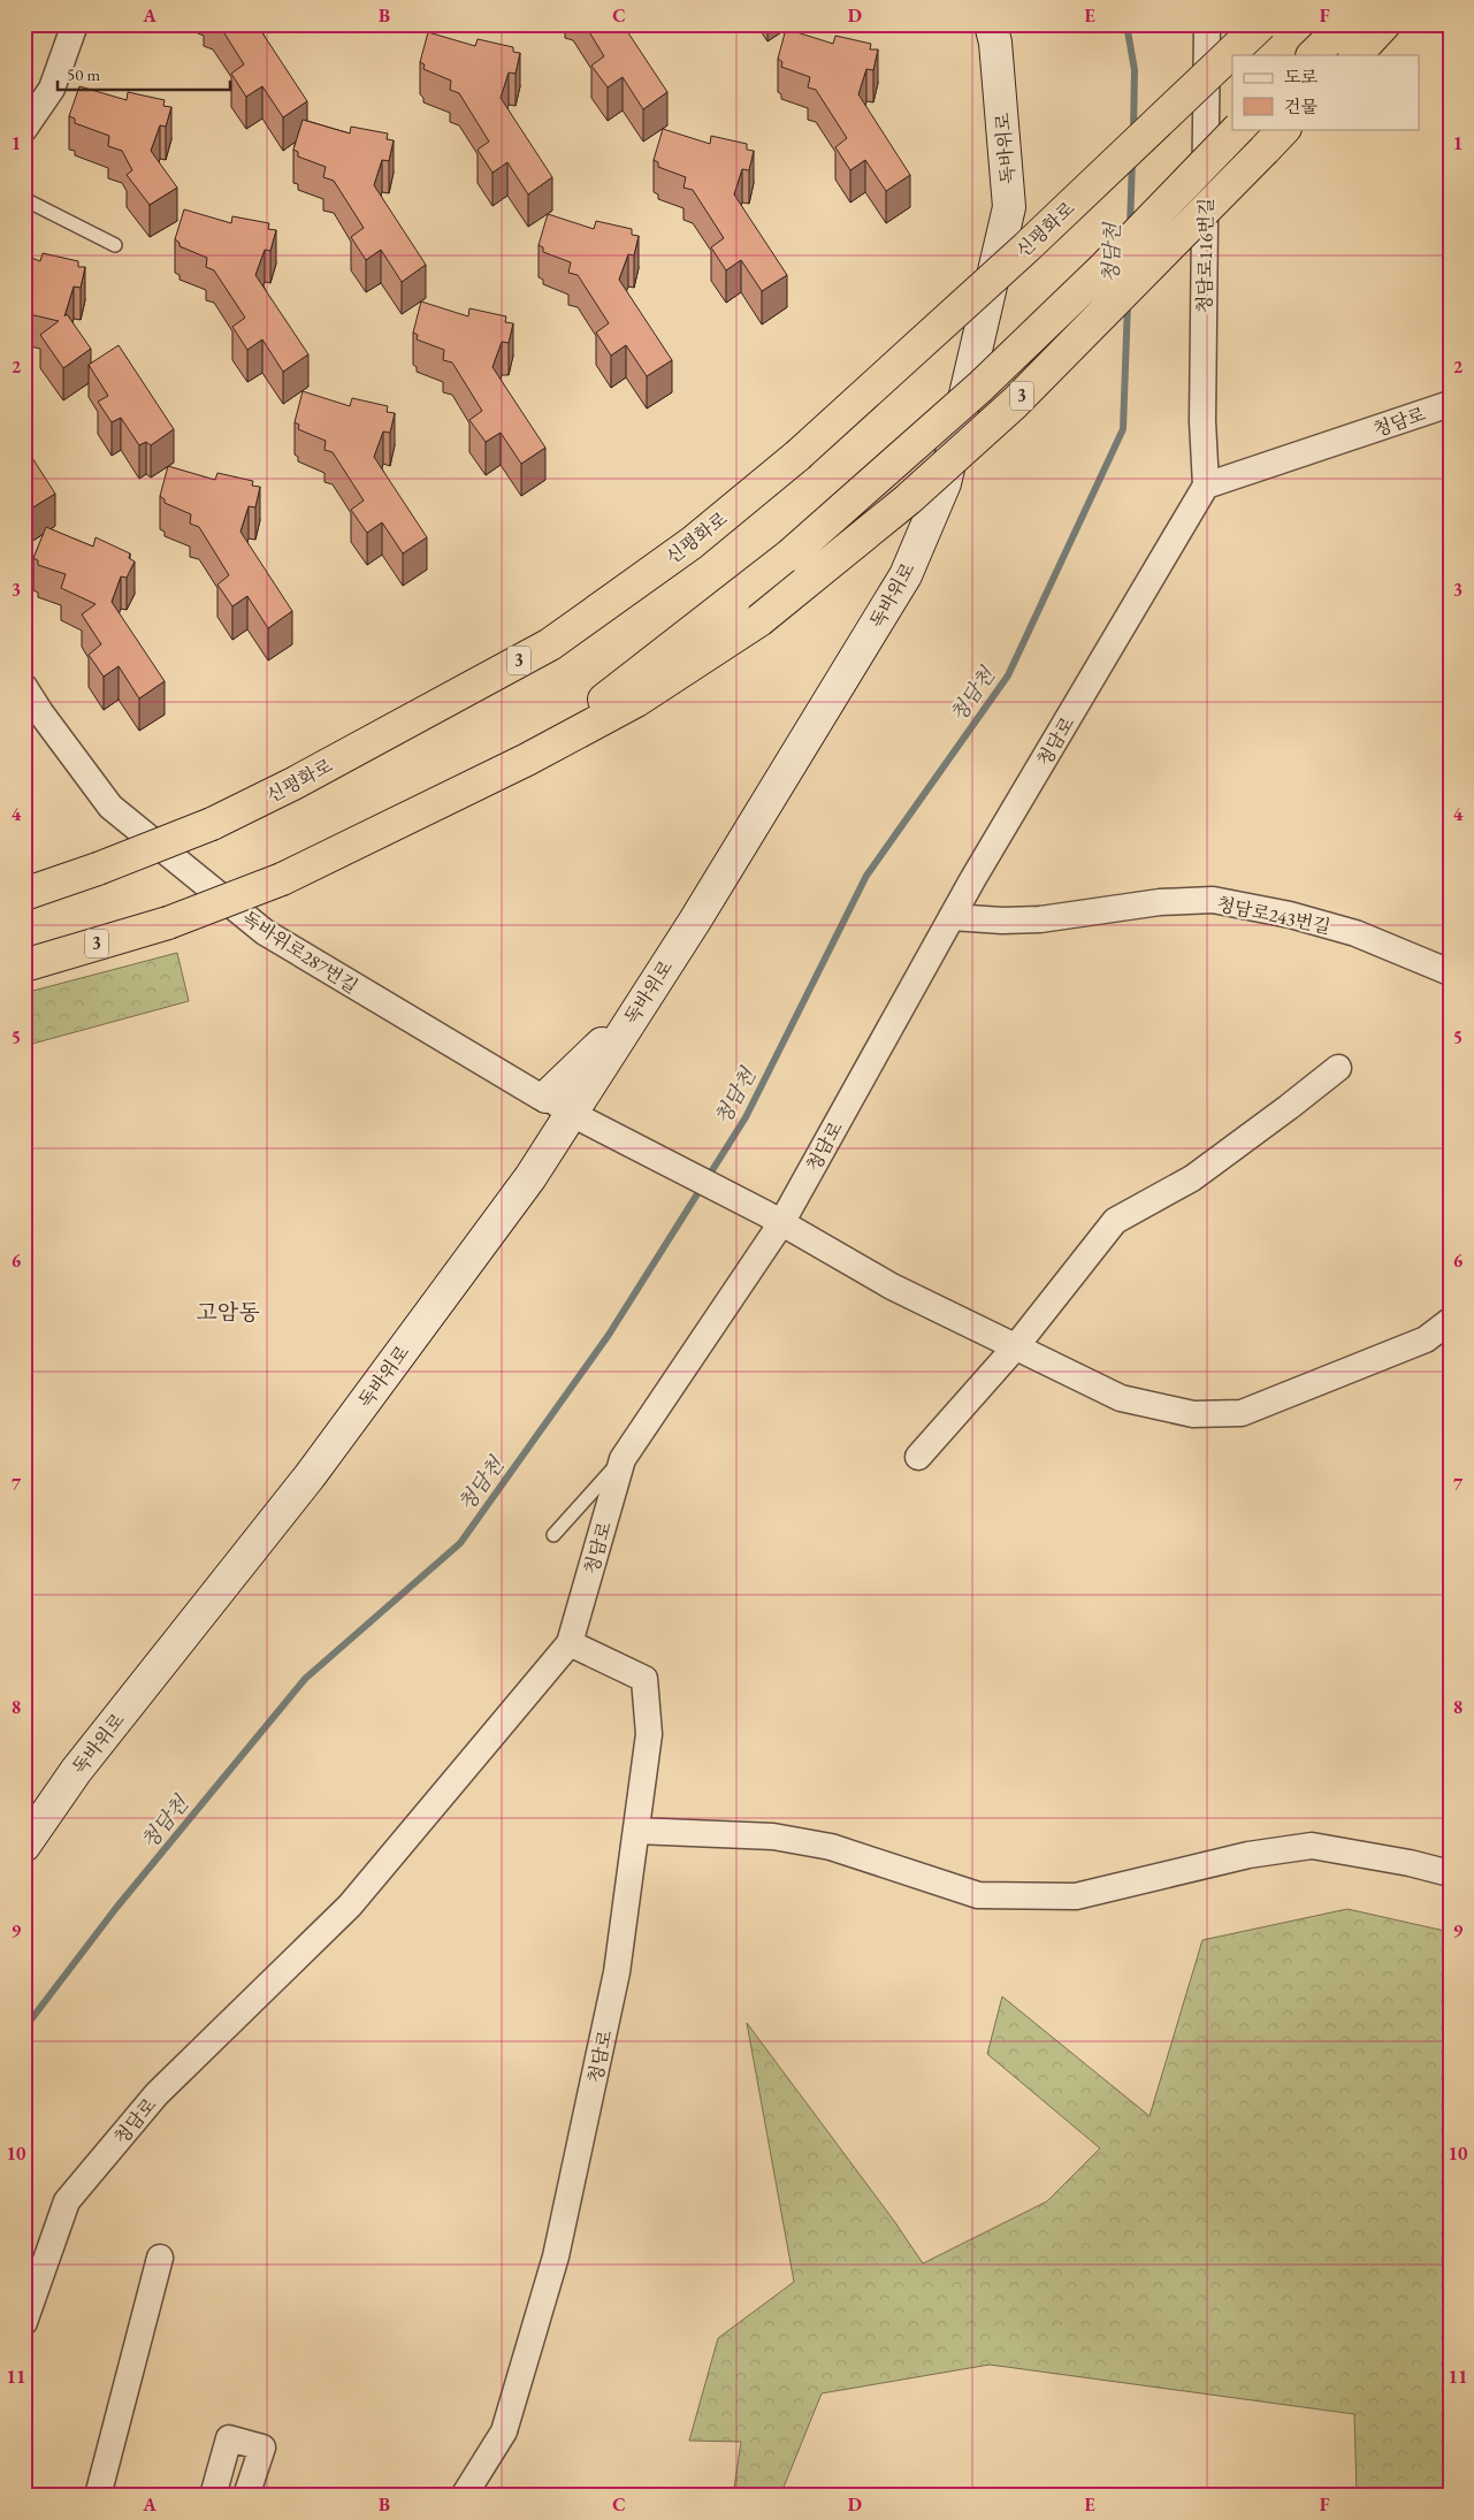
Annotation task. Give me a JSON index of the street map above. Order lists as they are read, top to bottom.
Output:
{
  "streets": {
    "highway": ["신평화로", "3"],
    "main road": ["독바위로"],
    "street": [
      "청담로116번길",
      "청담로",
      "청담로243번길",
      "독바위로287번길"
    ]
  },
  "crossings": [
    ["독바위로", "독바위로287번길"],
    ["청담로116번길", "청담로"],
    ["청담로", "청담로243번길"]
  ],
  "districts": ["고암동"],
  "water": ["청담천"],
  "legend": ["도로", "건물"],
  "scale_bar": "50 m",
  "grid": {
    "columns": [
      "A",
      "B",
      "C",
      "D",
      "E",
      "F"
    ],
    "rows": [
      "1",
      "2",
      "3",
      "4",
      "5",
      "6",
      "7",
      "8",
      "9",
      "10",
      "11"
    ]
  }
}
